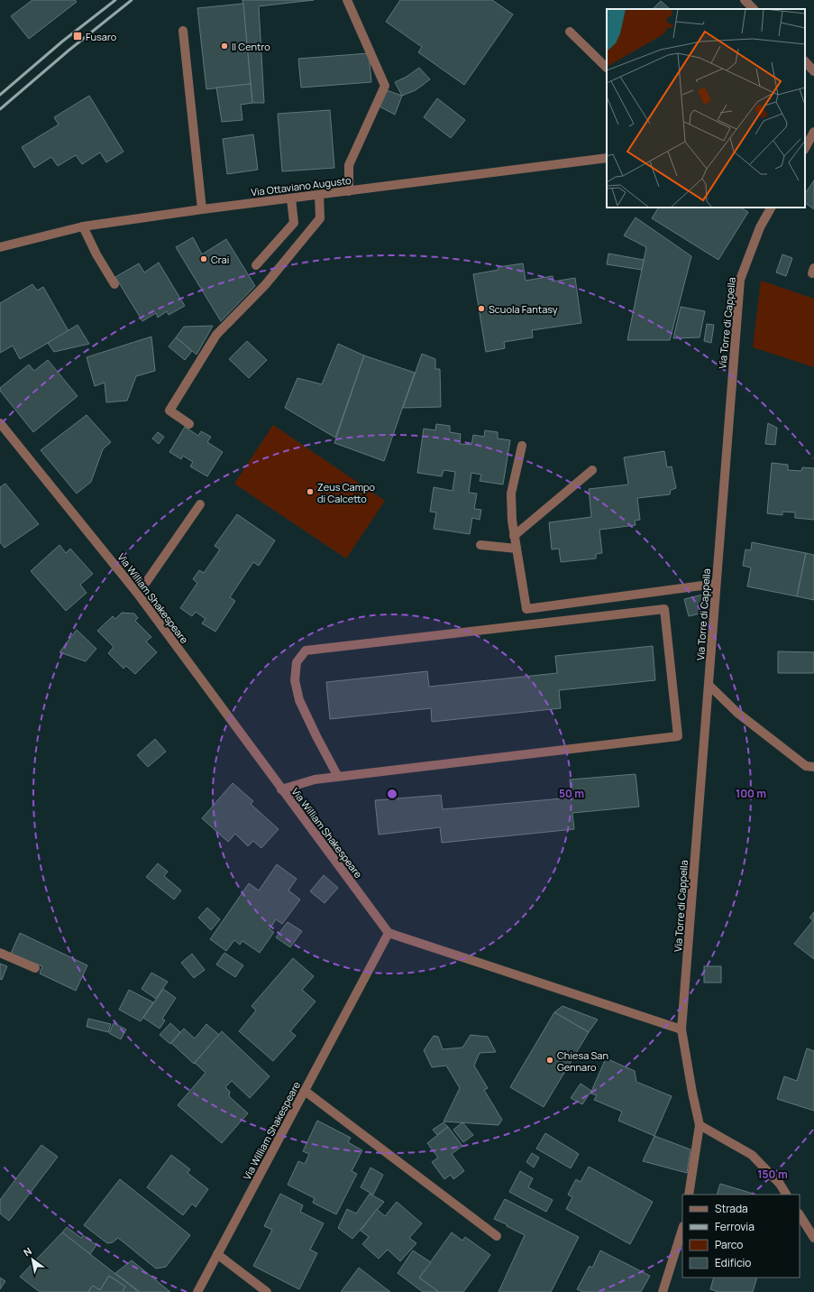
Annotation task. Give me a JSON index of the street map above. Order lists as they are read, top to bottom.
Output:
{
  "streets": {
    "street": ["Via Ottaviano Augusto", "Via Torre di Cappella", "Via William Shakespeare"]
  },
  "places": {
    "transit": ["Fusaro"],
    "other": [
      "Il Centro",
      "Crai",
      "Scuola Fantasy",
      "Zeus Campo di Calcetto",
      "Chiesa San Gennaro"
    ]
  },
  "legend": [
    "Strada",
    "Ferrovia",
    "Parco",
    "Edificio"
  ],
  "north": "top left",
  "rings": ["50 m", "100 m", "150 m"]
}
